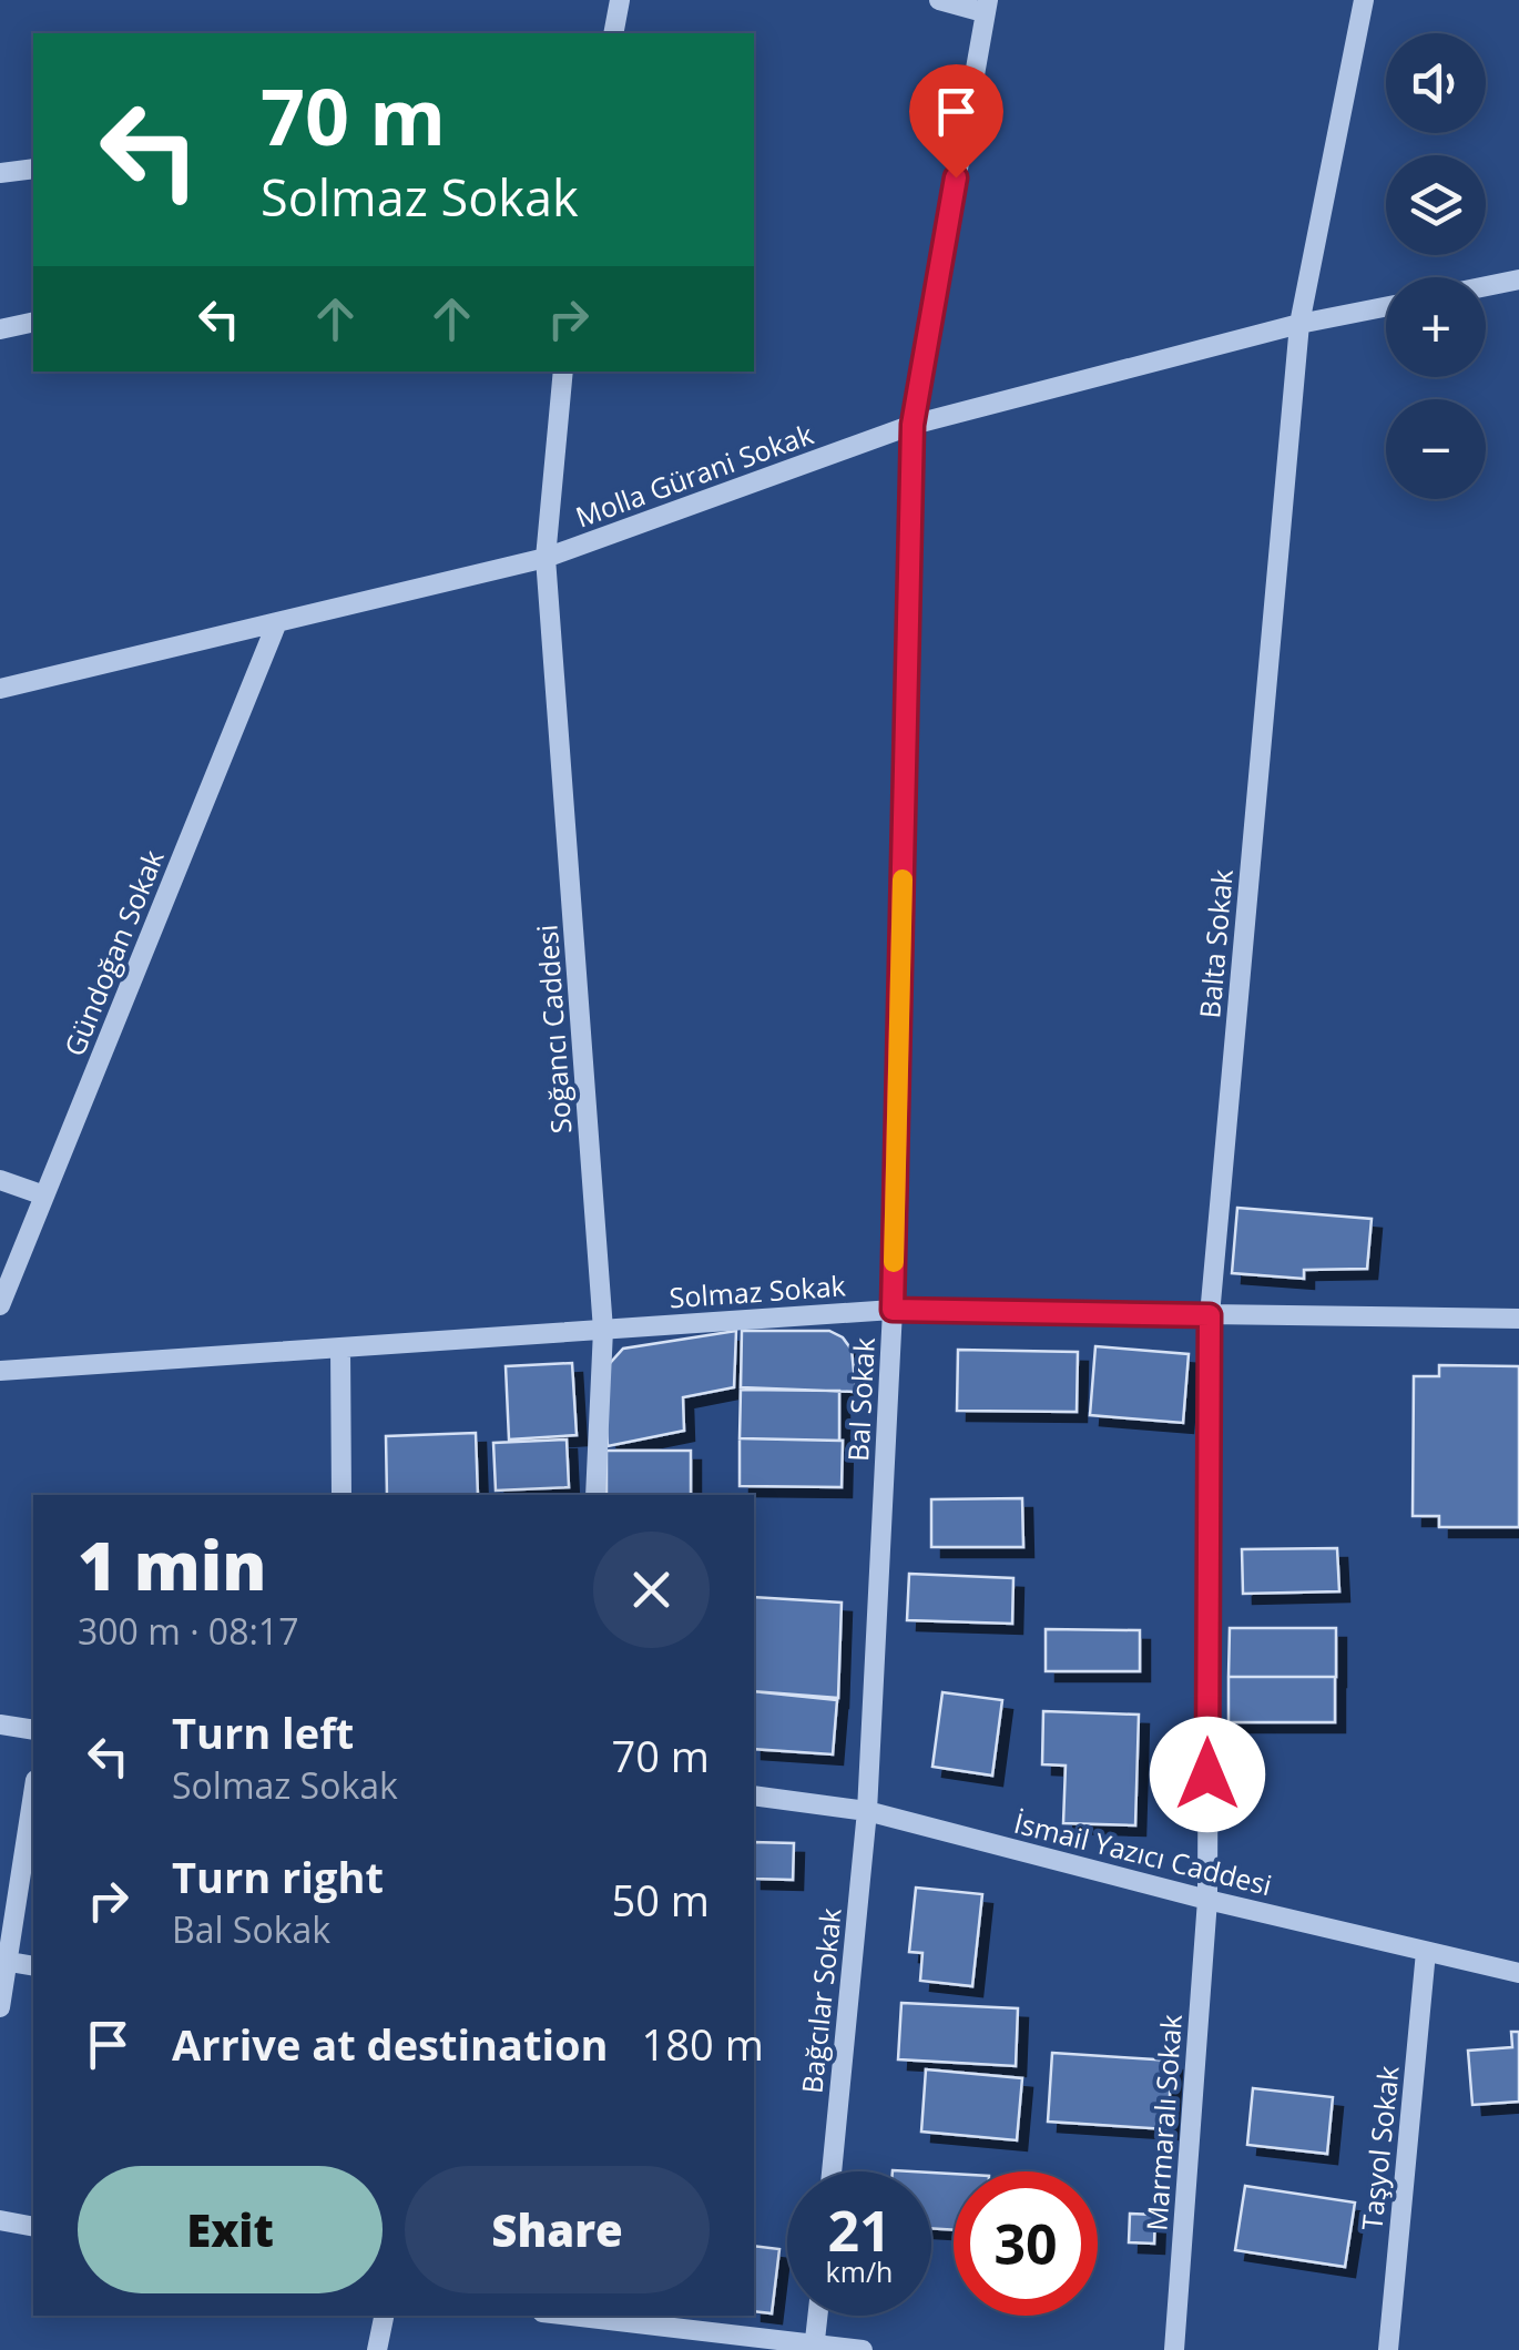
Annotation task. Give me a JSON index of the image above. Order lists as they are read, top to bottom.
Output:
{
  "streets": {
    "street": [
      "Molla Gürani Sokak",
      "Balta Sokak",
      "Gündoğan Sokak",
      "Soğancı Caddesi",
      "Solmaz Sokak",
      "Bal Sokak",
      "İsmail Yazıcı Caddesi",
      "Bağcılar Sokak",
      "Marmaralı Sokak",
      "Taşyol Sokak"
    ]
  },
  "crossings": [
    ["Molla Gürani Sokak", "Balta Sokak"],
    ["Molla Gürani Sokak", "Gündoğan Sokak"],
    ["Molla Gürani Sokak", "Soğancı Caddesi"],
    ["Molla Gürani Sokak", "Bal Sokak"],
    ["Balta Sokak", "Solmaz Sokak"],
    ["Balta Sokak", "İsmail Yazıcı Caddesi"],
    ["Balta Sokak", "Marmaralı Sokak"],
    ["Soğancı Caddesi", "Solmaz Sokak"],
    ["Solmaz Sokak", "Bal Sokak"],
    ["Bal Sokak", "İsmail Yazıcı Caddesi"],
    ["Bal Sokak", "Bağcılar Sokak"],
    ["İsmail Yazıcı Caddesi", "Bağcılar Sokak"],
    ["İsmail Yazıcı Caddesi", "Marmaralı Sokak"],
    ["İsmail Yazıcı Caddesi", "Taşyol Sokak"]
  ],
  "page": {
    "map_buttons": ["+", "−"],
    "turn": ["70 m", "Solmaz Sokak"],
    "heading": ["1 min", "300 m · 08:17"],
    "list": [
      {
        "name": "Turn left",
        "note": "Solmaz Sokak",
        "value": "70 m"
      },
      {
        "name": "Turn right",
        "note": "Bal Sokak",
        "value": "50 m"
      },
      {
        "name": "Arrive at destination",
        "value": "180 m"
      }
    ],
    "buttons": ["Exit", "Share"],
    "speed": "21 km/h",
    "limit": "30"
  }
}
